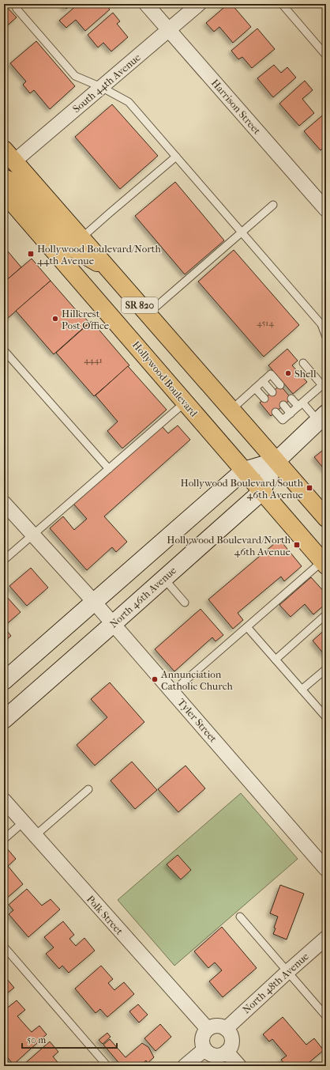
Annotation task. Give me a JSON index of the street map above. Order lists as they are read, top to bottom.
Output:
{
  "streets": {
    "highway": ["SR 820", "Hollywood Boulevard"],
    "street": [
      "South 44th Avenue",
      "Harrison Street",
      "North 46th Avenue",
      "Tyler Street",
      "Polk Street",
      "North 48th Avenue"
    ]
  },
  "crossings": [
    ["South 44th Avenue", "Harrison Street"],
    ["South 44th Avenue", "SR 820"],
    ["SR 820", "North 46th Avenue"],
    ["Hollywood Boulevard", "North 46th Avenue"],
    ["North 46th Avenue", "Tyler Street"],
    ["Polk Street", "North 48th Avenue"]
  ],
  "places": {
    "transit": ["Hollywood Boulevard/North 44th Avenue", "Hollywood Boulevard/South 46th Avenue", "Hollywood Boulevard/North 46th Avenue"],
    "other": ["Hillcrest Post Office", "Shell", "Annunciation Catholic Church"]
  },
  "house_numbers": ["4514", "4441"],
  "scale_bar": "50 m"
}
